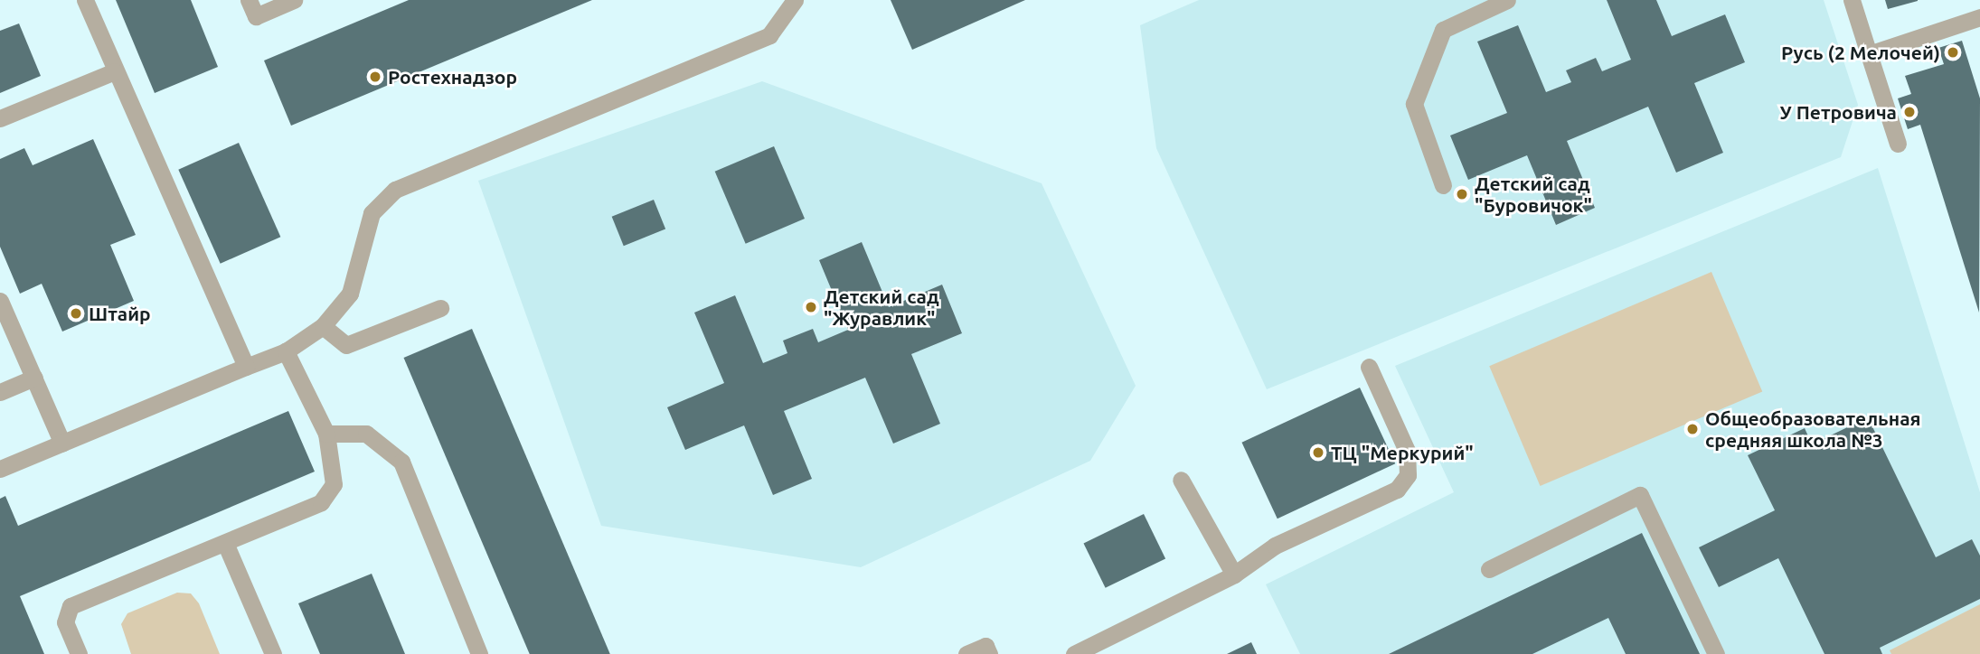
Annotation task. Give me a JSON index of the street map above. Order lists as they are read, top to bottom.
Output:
{
  "places": [
    "Русь (2 Мелочей)",
    "Ростехнадзор",
    "У Петровича",
    "Детский сад \"Буровичок\"",
    "Детский сад \"Журавлик\"",
    "Штайр",
    "Общеобразовательная средняя школа №3",
    "ТЦ \"Меркурий\""
  ]
}
